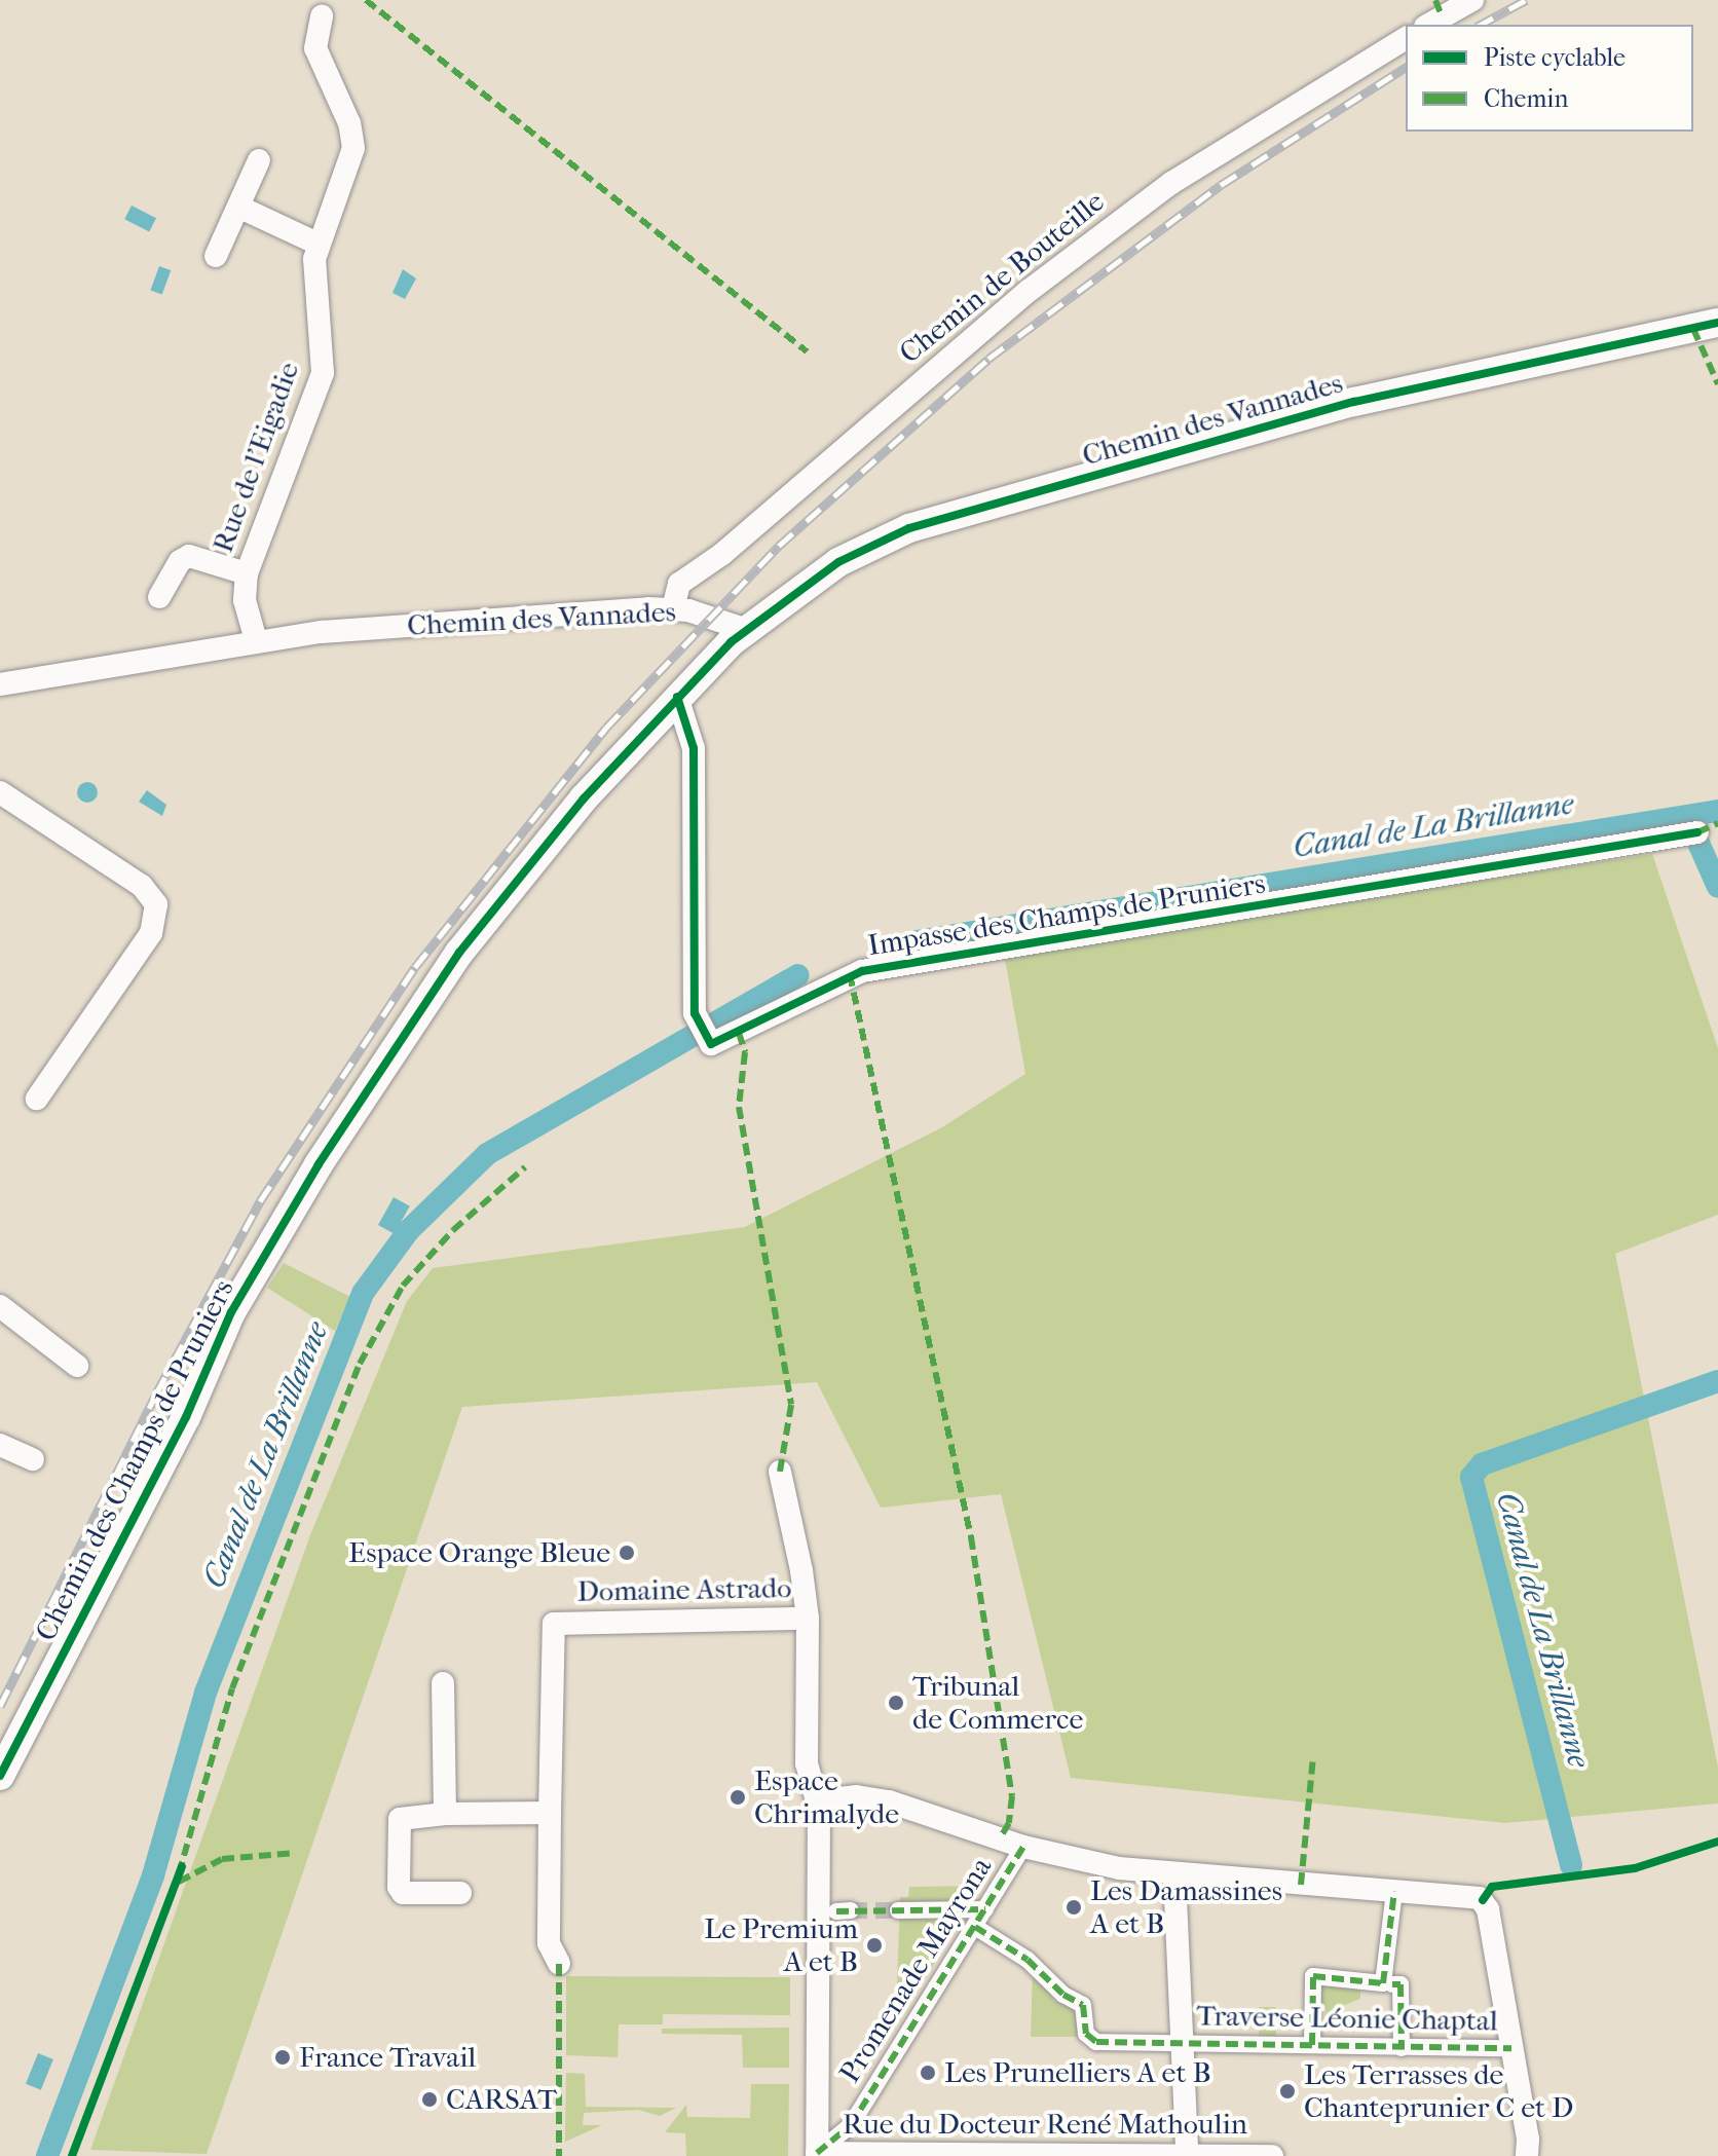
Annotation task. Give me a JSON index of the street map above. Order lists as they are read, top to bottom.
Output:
{
  "streets": {
    "street": [
      "Chemin de Bouteille",
      "Chemin des Vannades",
      "Rue de l'Eigadie",
      "Impasse des Champs de Pruniers",
      "Chemin des Champs de Pruniers",
      "Domaine Astrado",
      "Promenade Mayrona",
      "Traverse Léonie Chaptal",
      "Rue du Docteur René Mathoulin"
    ]
  },
  "crossings": [
    ["Chemin de Bouteille", "Chemin des Vannades"],
    ["Chemin des Vannades", "Rue de l'Eigadie"],
    ["Chemin des Vannades", "Chemin des Champs de Pruniers"],
    ["Impasse des Champs de Pruniers", "Chemin des Champs de Pruniers"],
    ["Promenade Mayrona", "Traverse Léonie Chaptal"],
    ["Promenade Mayrona", "Rue du Docteur René Mathoulin"]
  ],
  "water": ["Canal de La Brillanne"],
  "places": [
    "Espace Orange Bleue",
    "Tribunal de Commerce",
    "Espace Chrimalyde",
    "Les Damassines A et B",
    "Le Premium A et B",
    "France Travail",
    "Les Prunelliers A et B",
    "Les Terrasses de Chanteprunier C et D",
    "CARSAT"
  ],
  "legend": ["Piste cyclable", "Chemin"]
}
